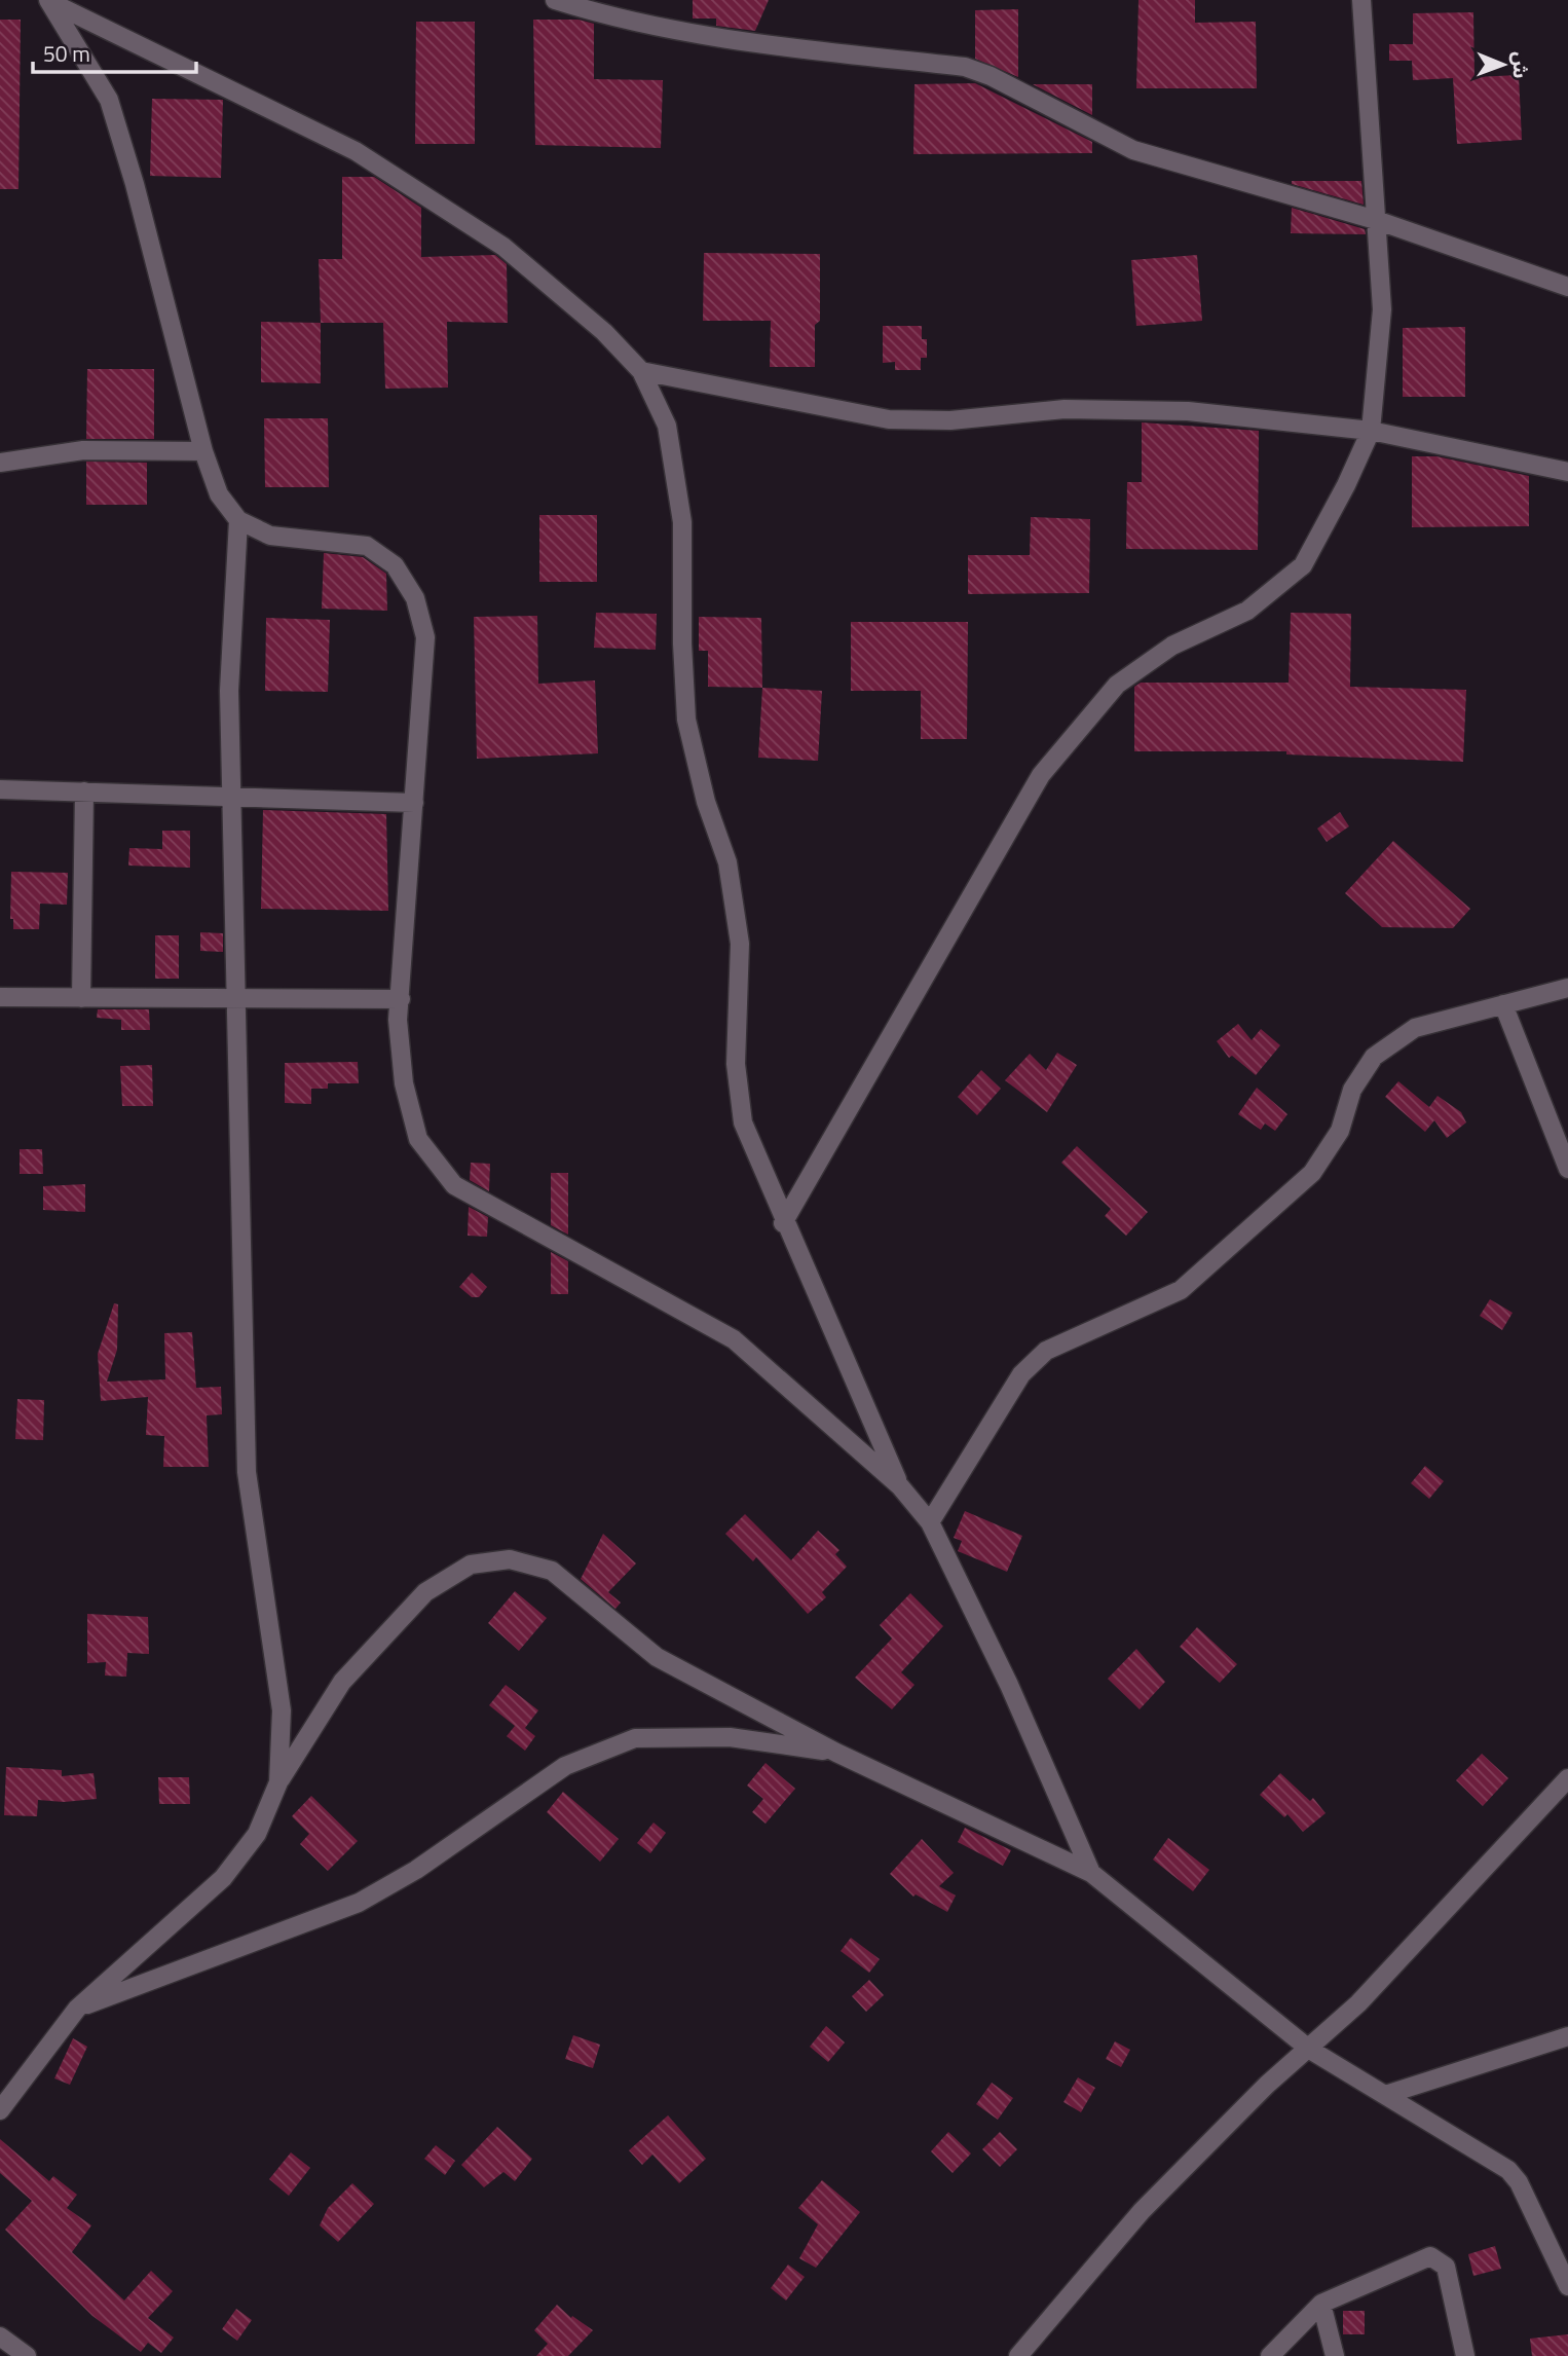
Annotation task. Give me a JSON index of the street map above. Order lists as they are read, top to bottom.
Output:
{
  "scale_bar": "50 m",
  "north": "right"
}
